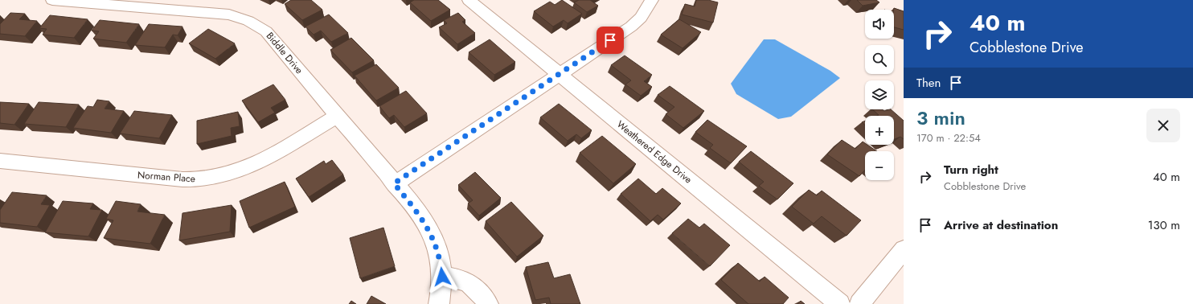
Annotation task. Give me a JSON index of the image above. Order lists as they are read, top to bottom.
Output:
{
  "streets": {
    "street": ["Biddle Drive", "Weathered Edge Drive", "Norman Place"]
  },
  "crossings": [
    ["Biddle Drive", "Norman Place"]
  ],
  "page": {
    "turn": ["40 m", "Cobblestone Drive"],
    "map_buttons": ["+", "−"],
    "then": "Then",
    "heading": ["3 min", "170 m · 22:54"],
    "list": [
      {
        "name": "Turn right",
        "note": "Cobblestone Drive",
        "value": "40 m"
      },
      {
        "name": "Arrive at destination",
        "value": "130 m"
      }
    ]
  }
}
